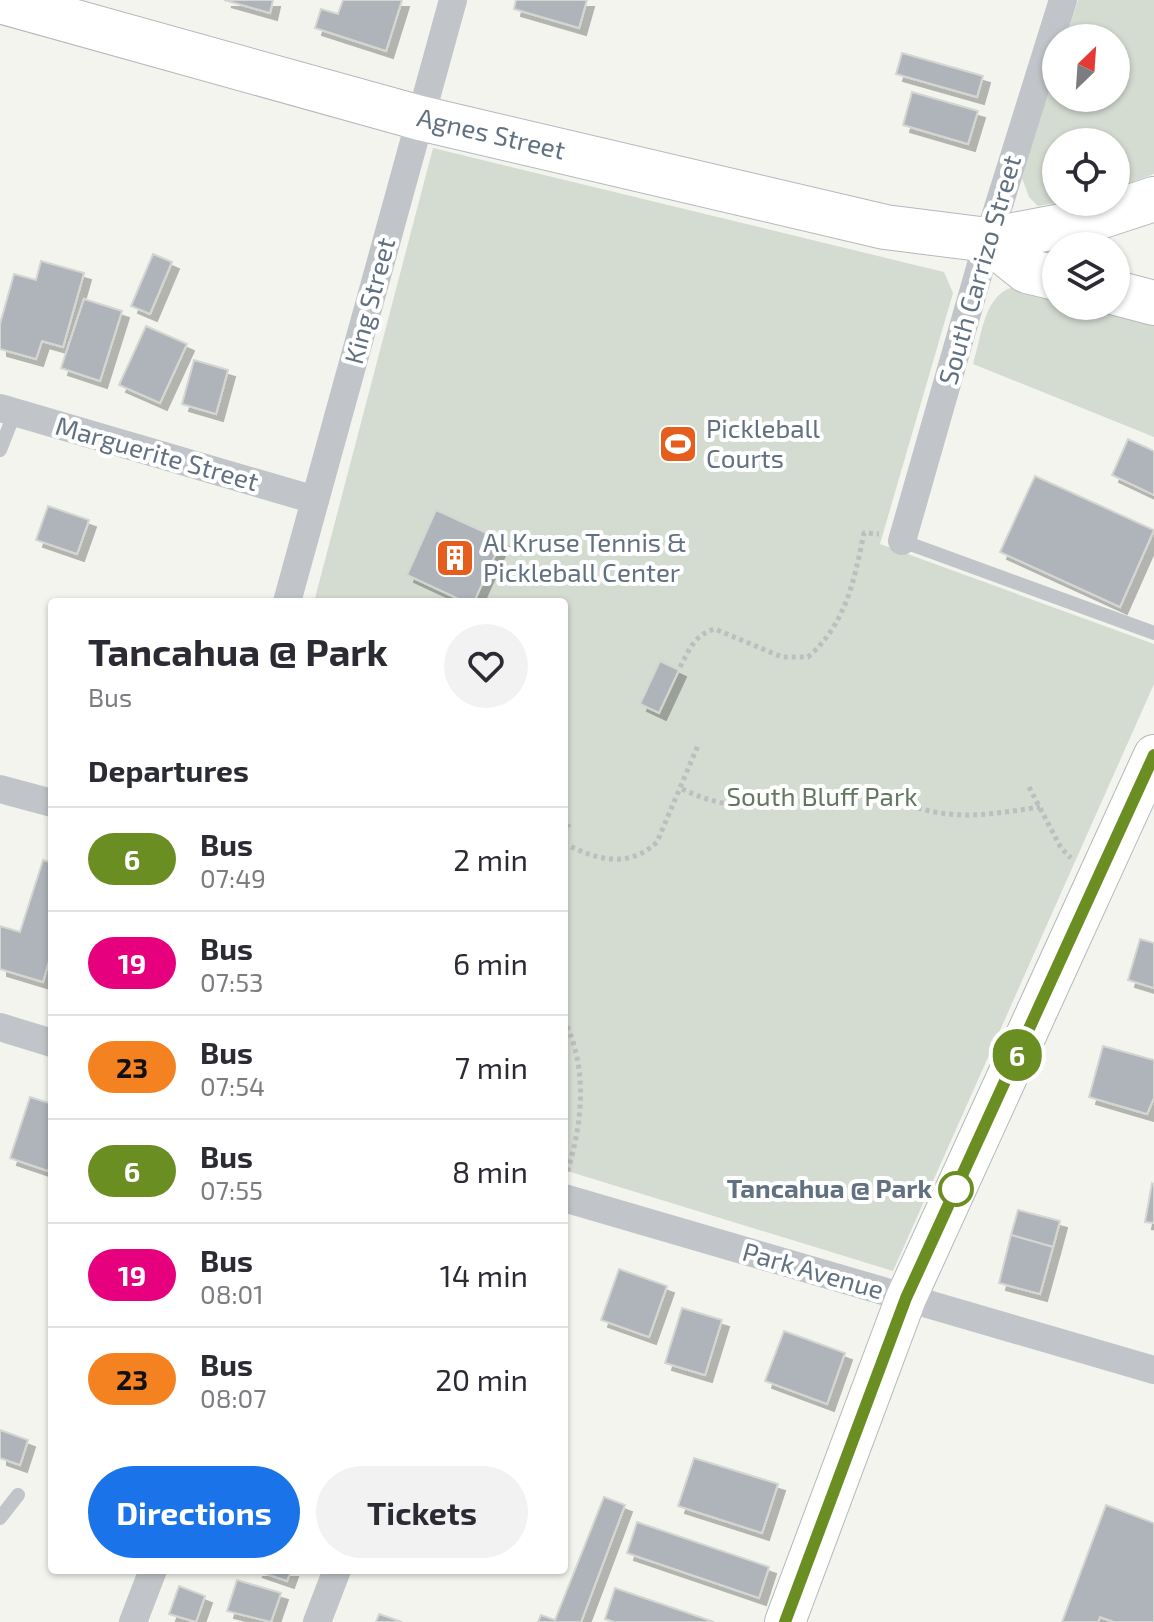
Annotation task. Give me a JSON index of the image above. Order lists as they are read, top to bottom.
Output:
{
  "streets": {
    "main road": ["Agnes Street"],
    "street": [
      "South Carrizo Street",
      "King Street",
      "Marguerite Street",
      "Park Avenue"
    ]
  },
  "crossings": [
    ["Agnes Street", "South Carrizo Street"],
    ["Agnes Street", "King Street"],
    ["King Street", "Marguerite Street"]
  ],
  "parks": ["South Bluff Park"],
  "places": {
    "sports": ["Pickleball Courts"],
    "building": ["Al Kruse Tennis & Pickleball Center"],
    "other": ["Tancahua @ Park"]
  },
  "lines": ["bus line 6"],
  "north": "top right",
  "page": {
    "on_map": "6",
    "heading": [
      ["Tancahua @ Park", "Bus"],
      "Departures"
    ],
    "list": [
      {
        "mark": "6",
        "name": "Bus",
        "note": "07:49",
        "value": "2 min"
      },
      {
        "mark": "19",
        "name": "Bus",
        "note": "07:53",
        "value": "6 min"
      },
      {
        "mark": "23",
        "name": "Bus",
        "note": "07:54",
        "value": "7 min"
      },
      {
        "mark": "6",
        "name": "Bus",
        "note": "07:55",
        "value": "8 min"
      },
      {
        "mark": "19",
        "name": "Bus",
        "note": "08:01",
        "value": "14 min"
      },
      {
        "mark": "23",
        "name": "Bus",
        "note": "08:07",
        "value": "20 min"
      }
    ],
    "buttons": ["Directions", "Tickets"]
  }
}
